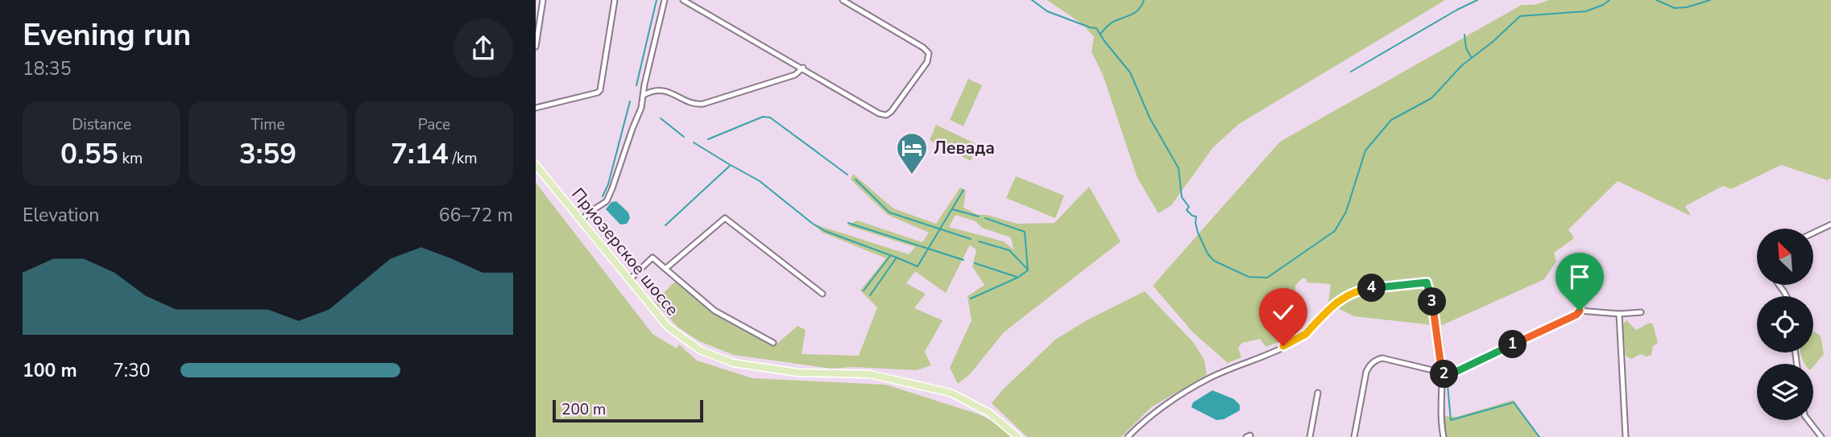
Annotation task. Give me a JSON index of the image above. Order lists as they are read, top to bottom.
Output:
{
  "streets": {
    "main road": ["Приозерское шоссе"]
  },
  "places": {
    "hotel": ["Левада"]
  },
  "scale_bar": "200 m",
  "north": "top left",
  "page": {
    "heading": ["Evening run", "18:35"],
    "stats": [
      ["Distance", "0.55 km"],
      ["Time", "3:59"],
      ["Pace", "7:14 /km"]
    ],
    "chart": ["Elevation", "66–72 m"],
    "pins": [
      "4",
      "3",
      "1",
      "2"
    ],
    "list": [
      {
        "name": "100 m",
        "note": "7:30"
      }
    ],
    "scale": "200 m"
  }
}
